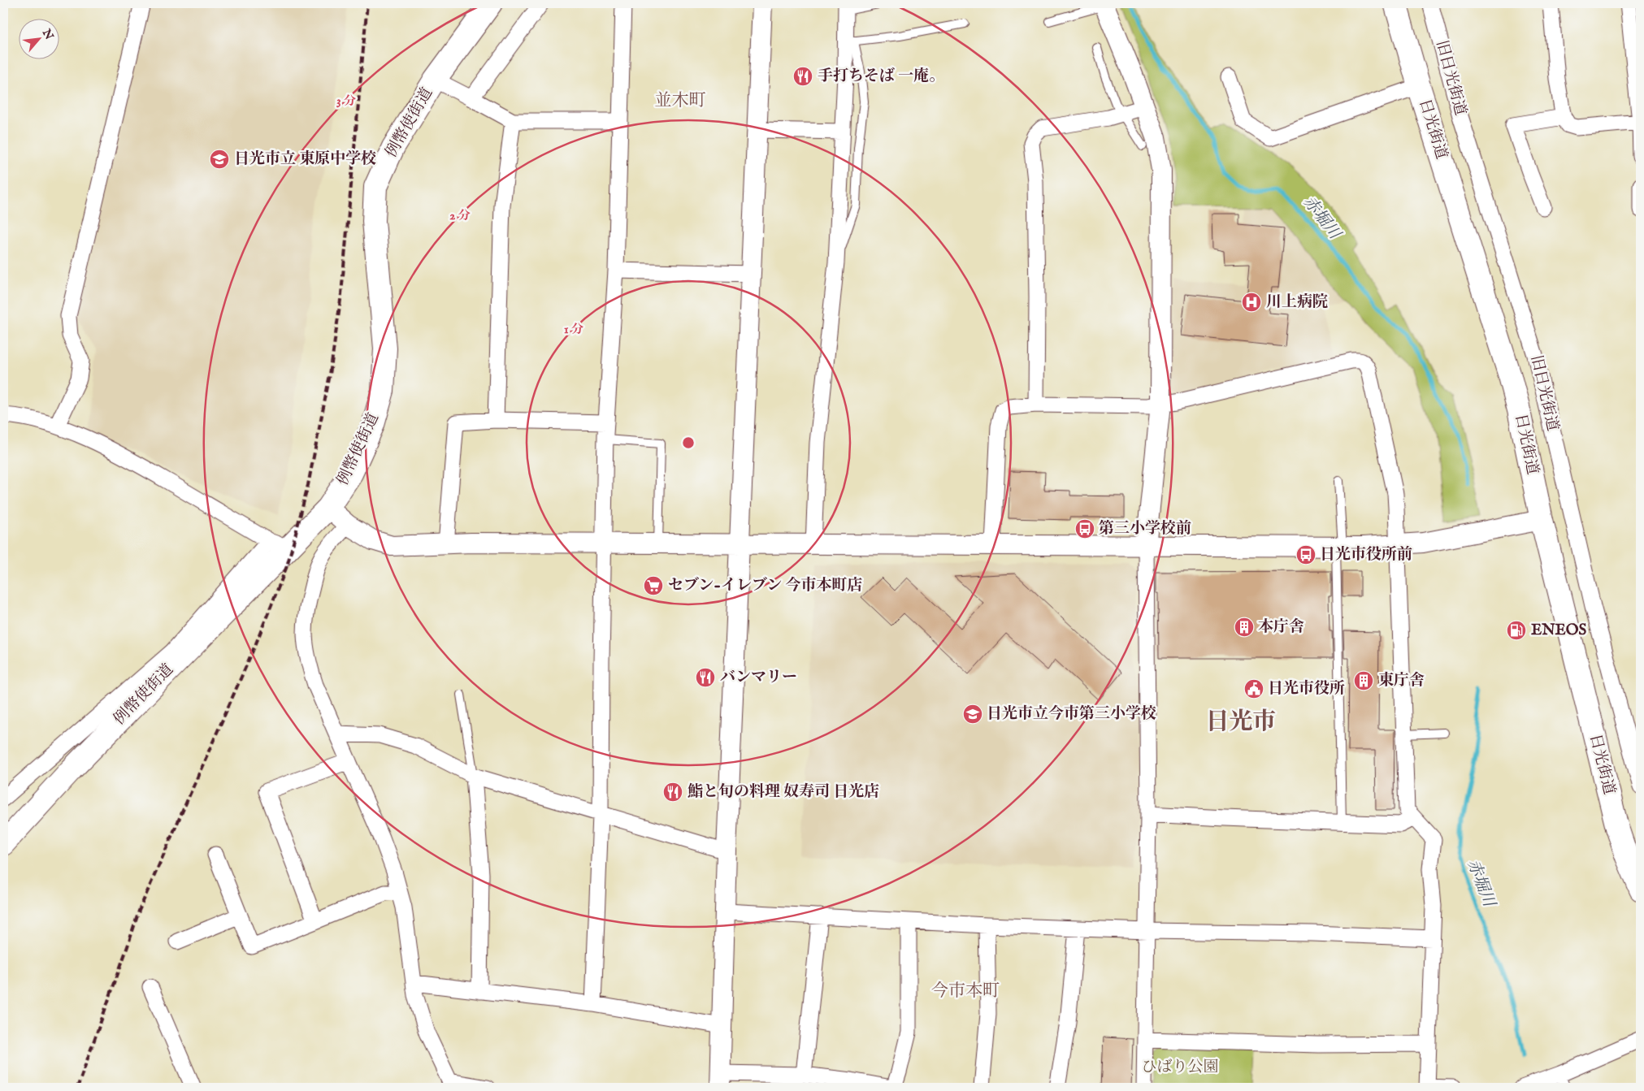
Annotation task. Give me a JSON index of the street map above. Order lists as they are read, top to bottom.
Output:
{
  "streets": {
    "highway": ["例幣使街道", "日光街道"],
    "street": ["旧日光街道"]
  },
  "districts": ["並木町", "日光市", "今市本町"],
  "water": ["赤堀川"],
  "parks": ["ひばり公園"],
  "places": {
    "restaurant": ["手打ちそば 一庵。", "バンマリー", "鮨と旬の料理 奴寿司 日光店"],
    "school or university": ["日光市立 東原中学校", "日光市立今市第三小学校"],
    "hospital": ["川上病院"],
    "bus stop": ["第三小学校前", "日光市役所前"],
    "supermarket": ["セブン-イレブン 今市本町店"],
    "building": ["本庁舎", "東庁舎"],
    "fuel station": ["ENEOS"],
    "public building": ["日光市役所"]
  },
  "north": "top right",
  "rings": ["3 分", "2 分", "1 分"]
}
